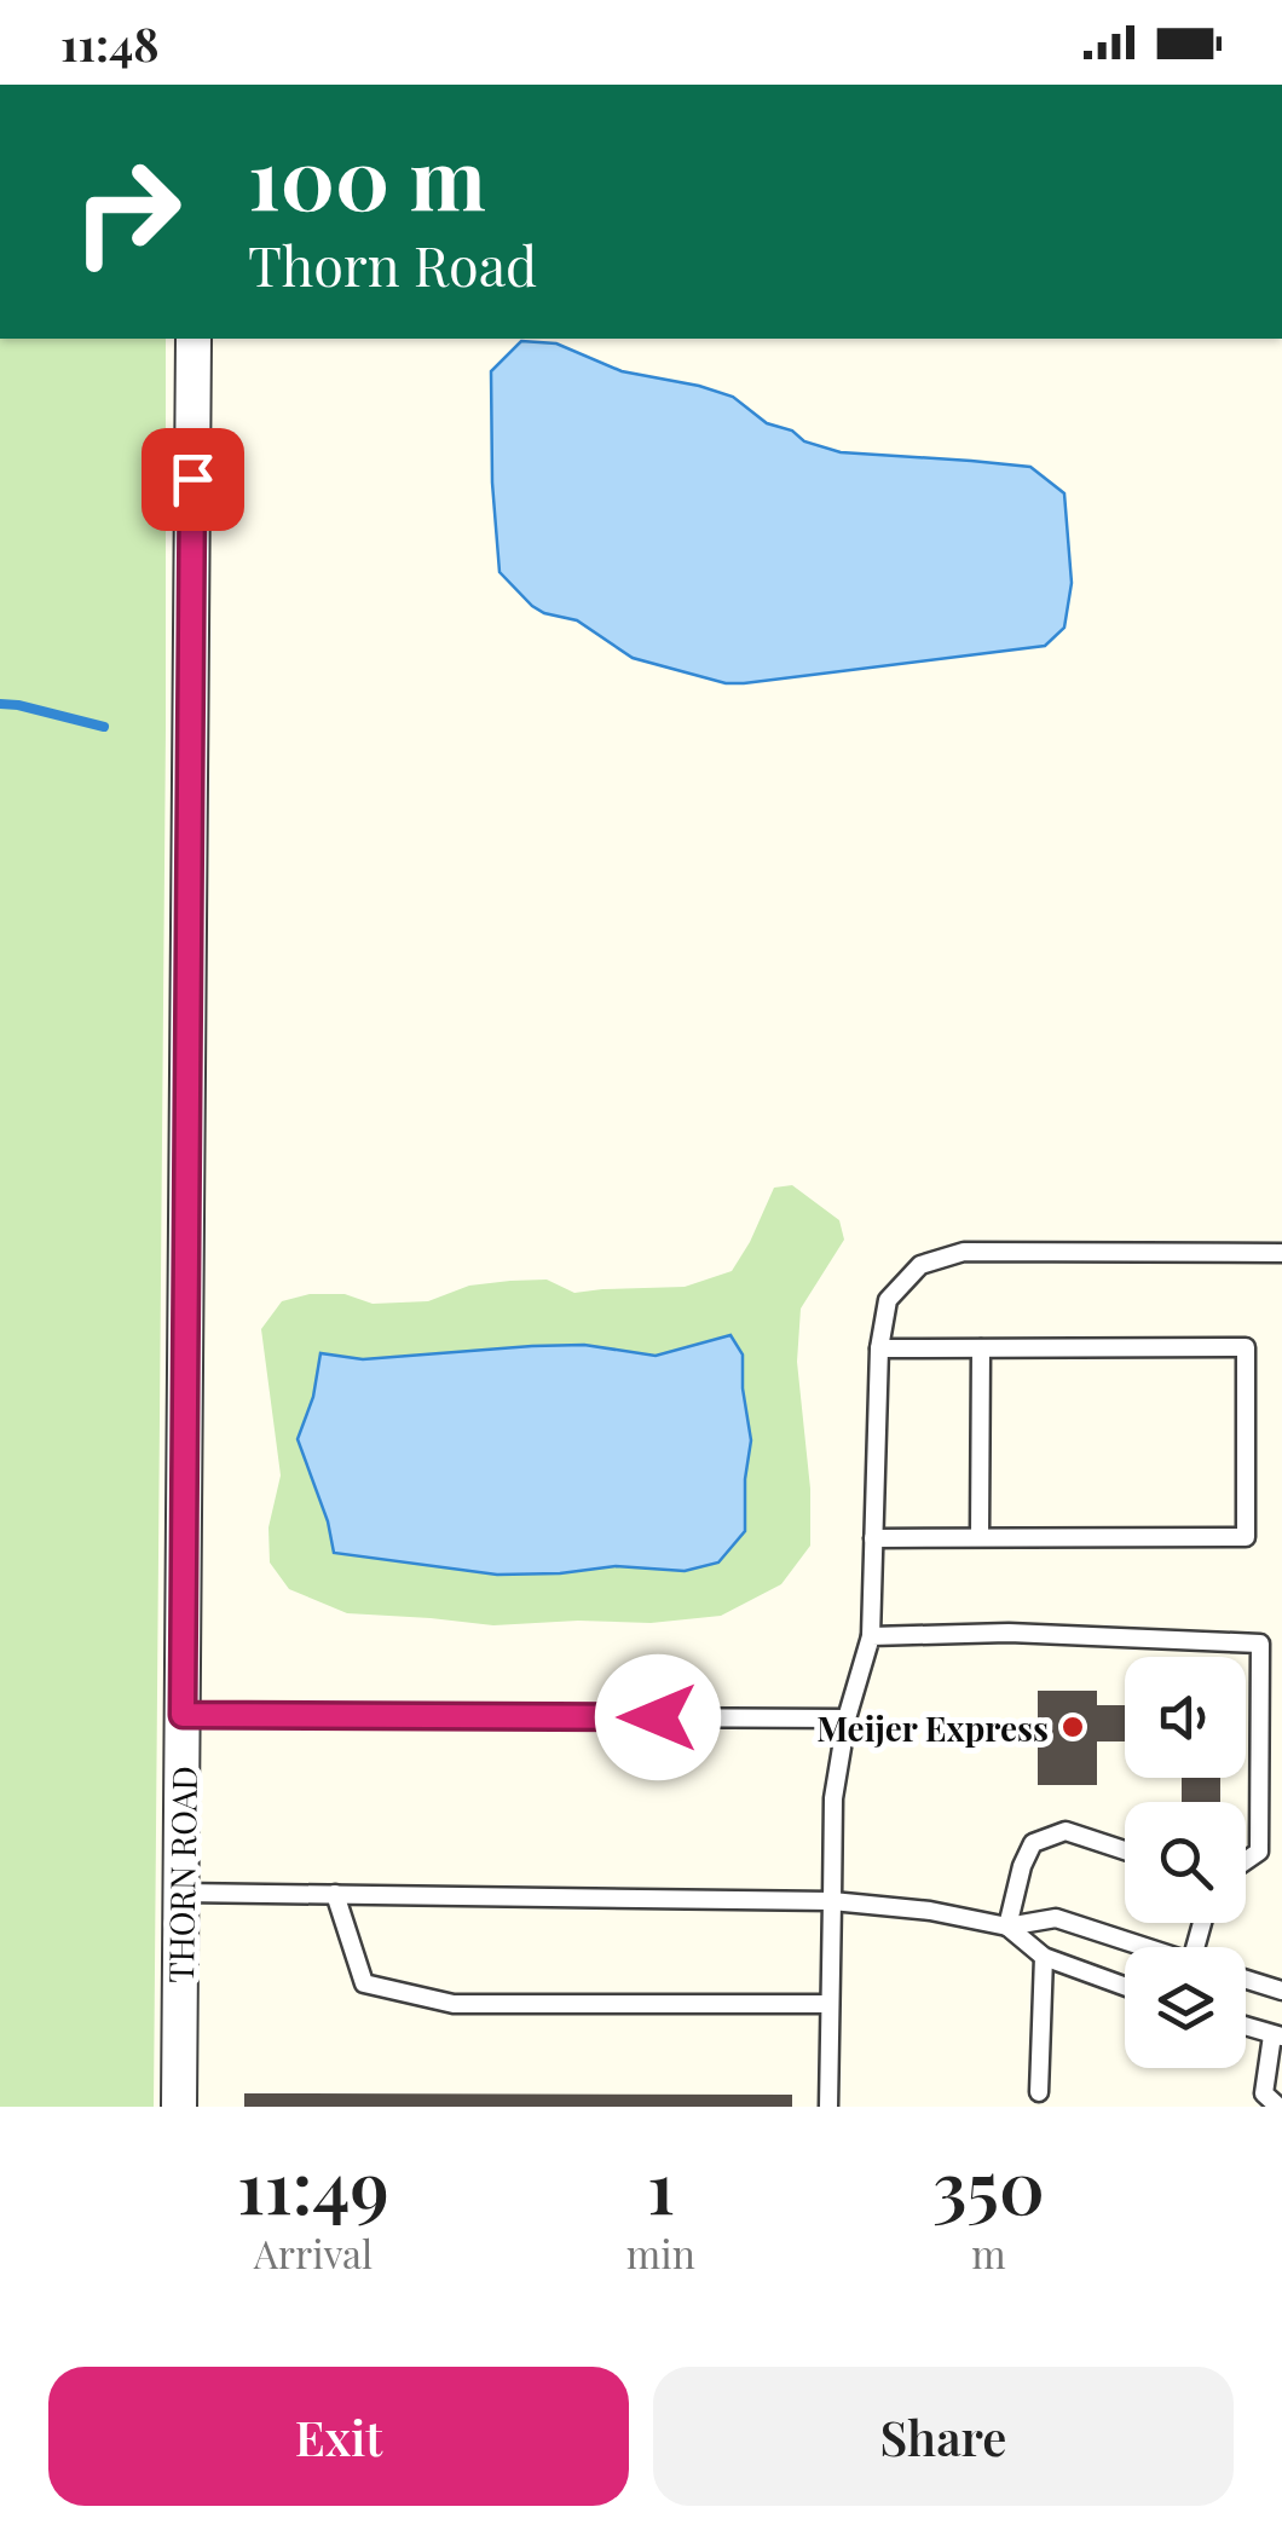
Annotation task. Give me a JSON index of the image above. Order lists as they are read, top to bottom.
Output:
{
  "streets": {
    "street": ["THORN ROAD"]
  },
  "places": ["Meijer Express"],
  "page": {
    "status": "11:48",
    "turn": ["100 m", "Thorn Road"],
    "eta": [
      "11:49",
      "Arrival",
      "1",
      "min",
      "350",
      "m"
    ],
    "buttons": ["Exit", "Share"]
  }
}
